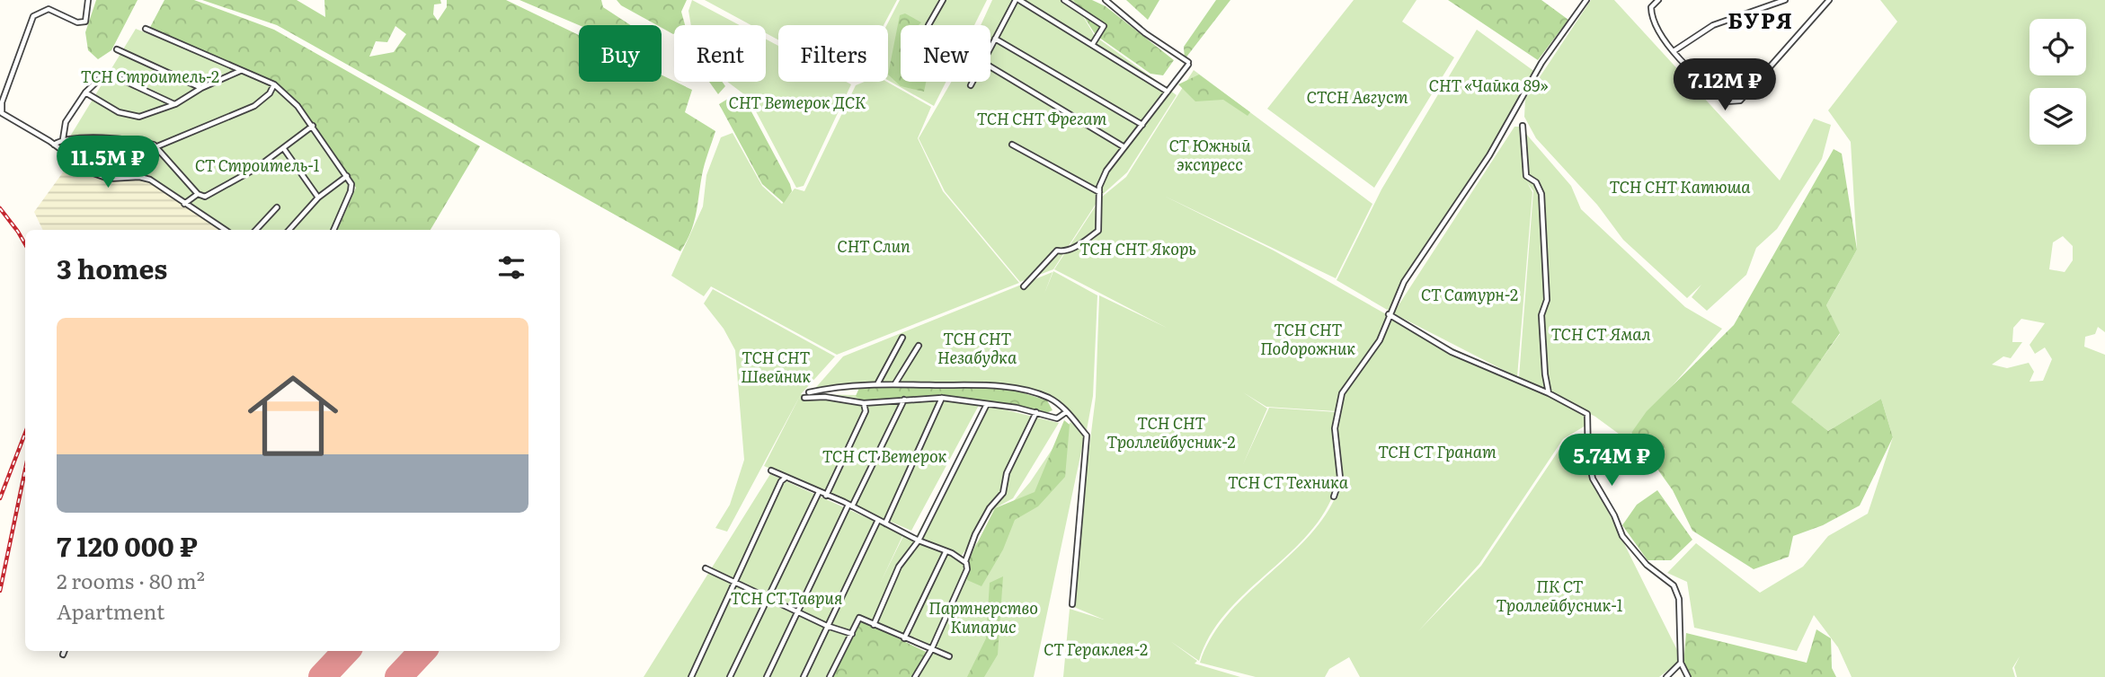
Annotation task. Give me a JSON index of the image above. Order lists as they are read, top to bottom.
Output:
{
  "districts": ["БУРЯ"],
  "parks": [
    "ТСН Строитель-2",
    "СНТ «Чайка 89»",
    "СТСН Август",
    "СНТ Ветерок ДСК",
    "ТСН СНТ Фрегат",
    "СТ Южный экспресс",
    "СТ Строитель-1",
    "ТСН СНТ Катюша",
    "СНТ Слип",
    "ТСН СНТ Якорь",
    "СТ Сатурн-2",
    "ТСН СНТ Подорожник",
    "ТСН СТ Ямал",
    "ТСН СНТ Незабудка",
    "ТСН СНТ Швейник",
    "ТСН СНТ Троллейбусник-2",
    "ТСН СТ Гранат",
    "ТСН СТ Ветерок",
    "ТСН СТ Техника",
    "ПК СТ Троллейбусник-1",
    "ТСН СТ Таврия",
    "Партнерство Кипарис",
    "СТ Гераклея-2"
  ],
  "page": {
    "chip": [
      "Buy",
      "Rent",
      "Filters",
      "New"
    ],
    "price": ["7.12M ₽", "11.5M ₽", "5.74M ₽"],
    "heading": "3 homes",
    "list": [
      {
        "name": "7 120 000 ₽",
        "note": "2 rooms · 80 m² · Apartment"
      }
    ]
  }
}
